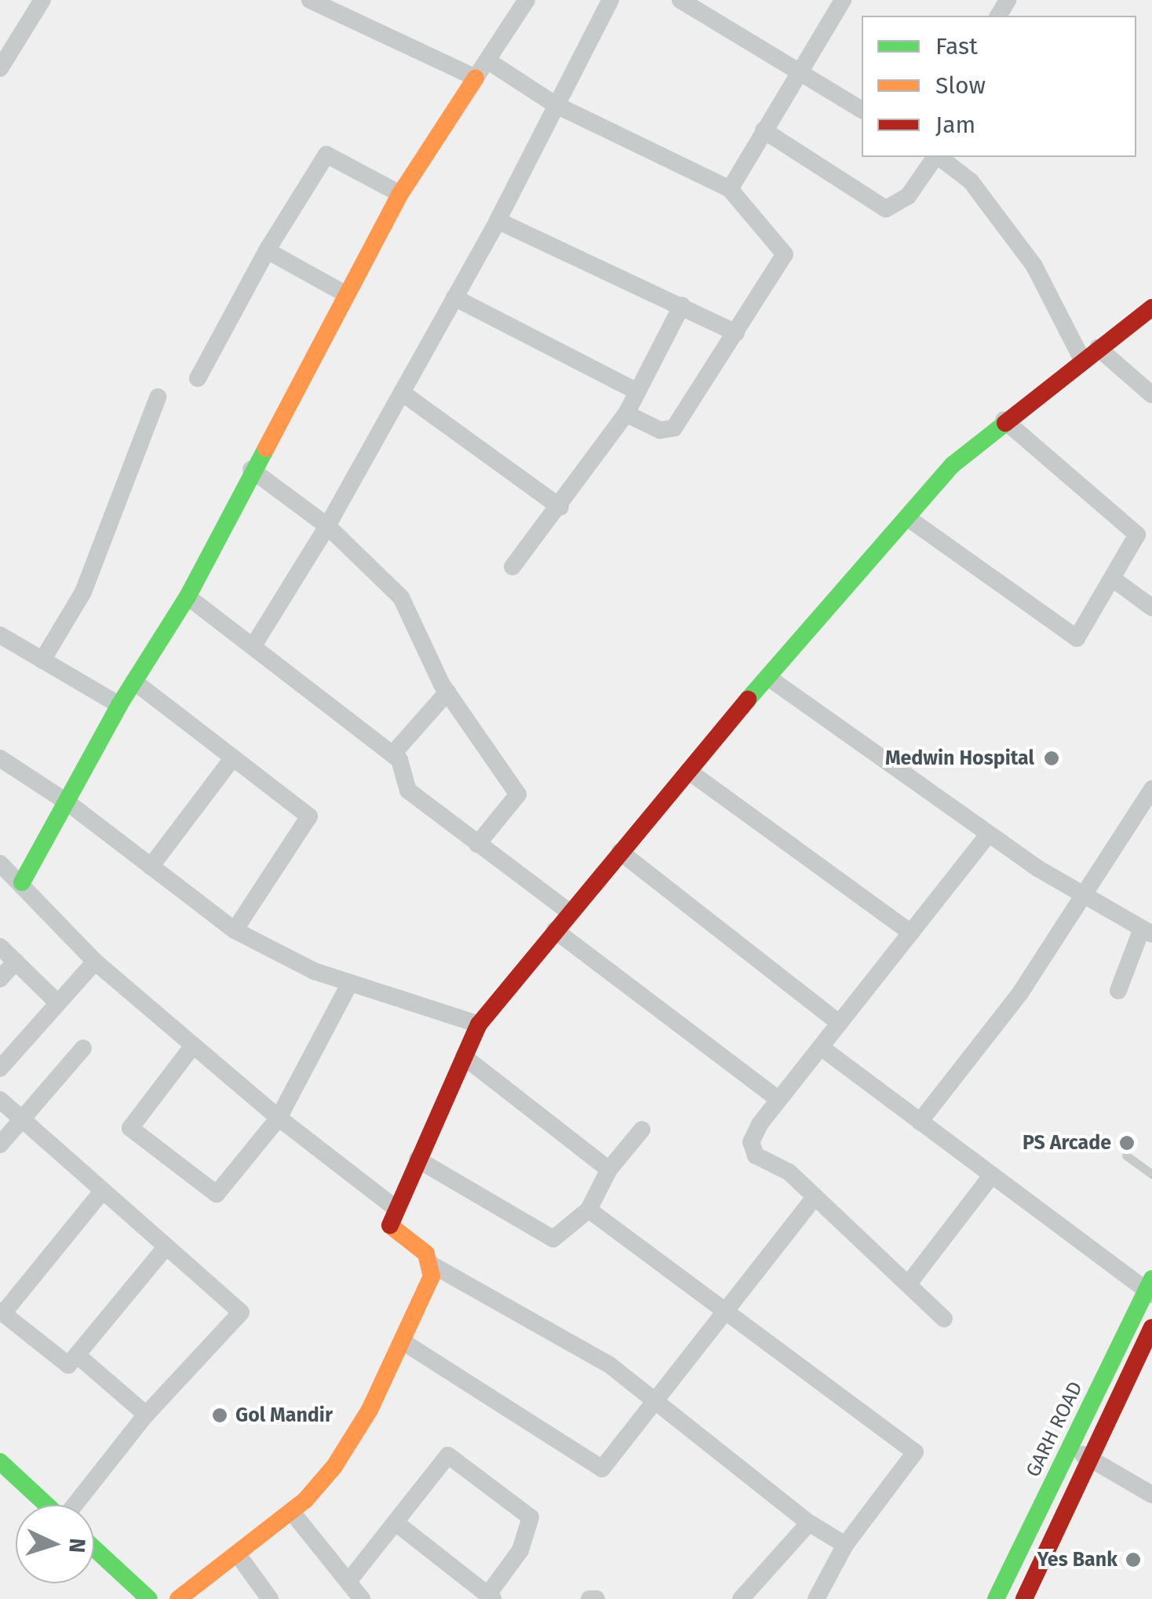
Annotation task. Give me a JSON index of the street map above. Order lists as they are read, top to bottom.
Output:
{
  "streets": {
    "street": ["GARH ROAD"]
  },
  "places": [
    "Medwin Hospital",
    "PS Arcade",
    "Gol Mandir",
    "Yes Bank"
  ],
  "legend": ["Fast", "Slow", "Jam"],
  "north": "right"
}
